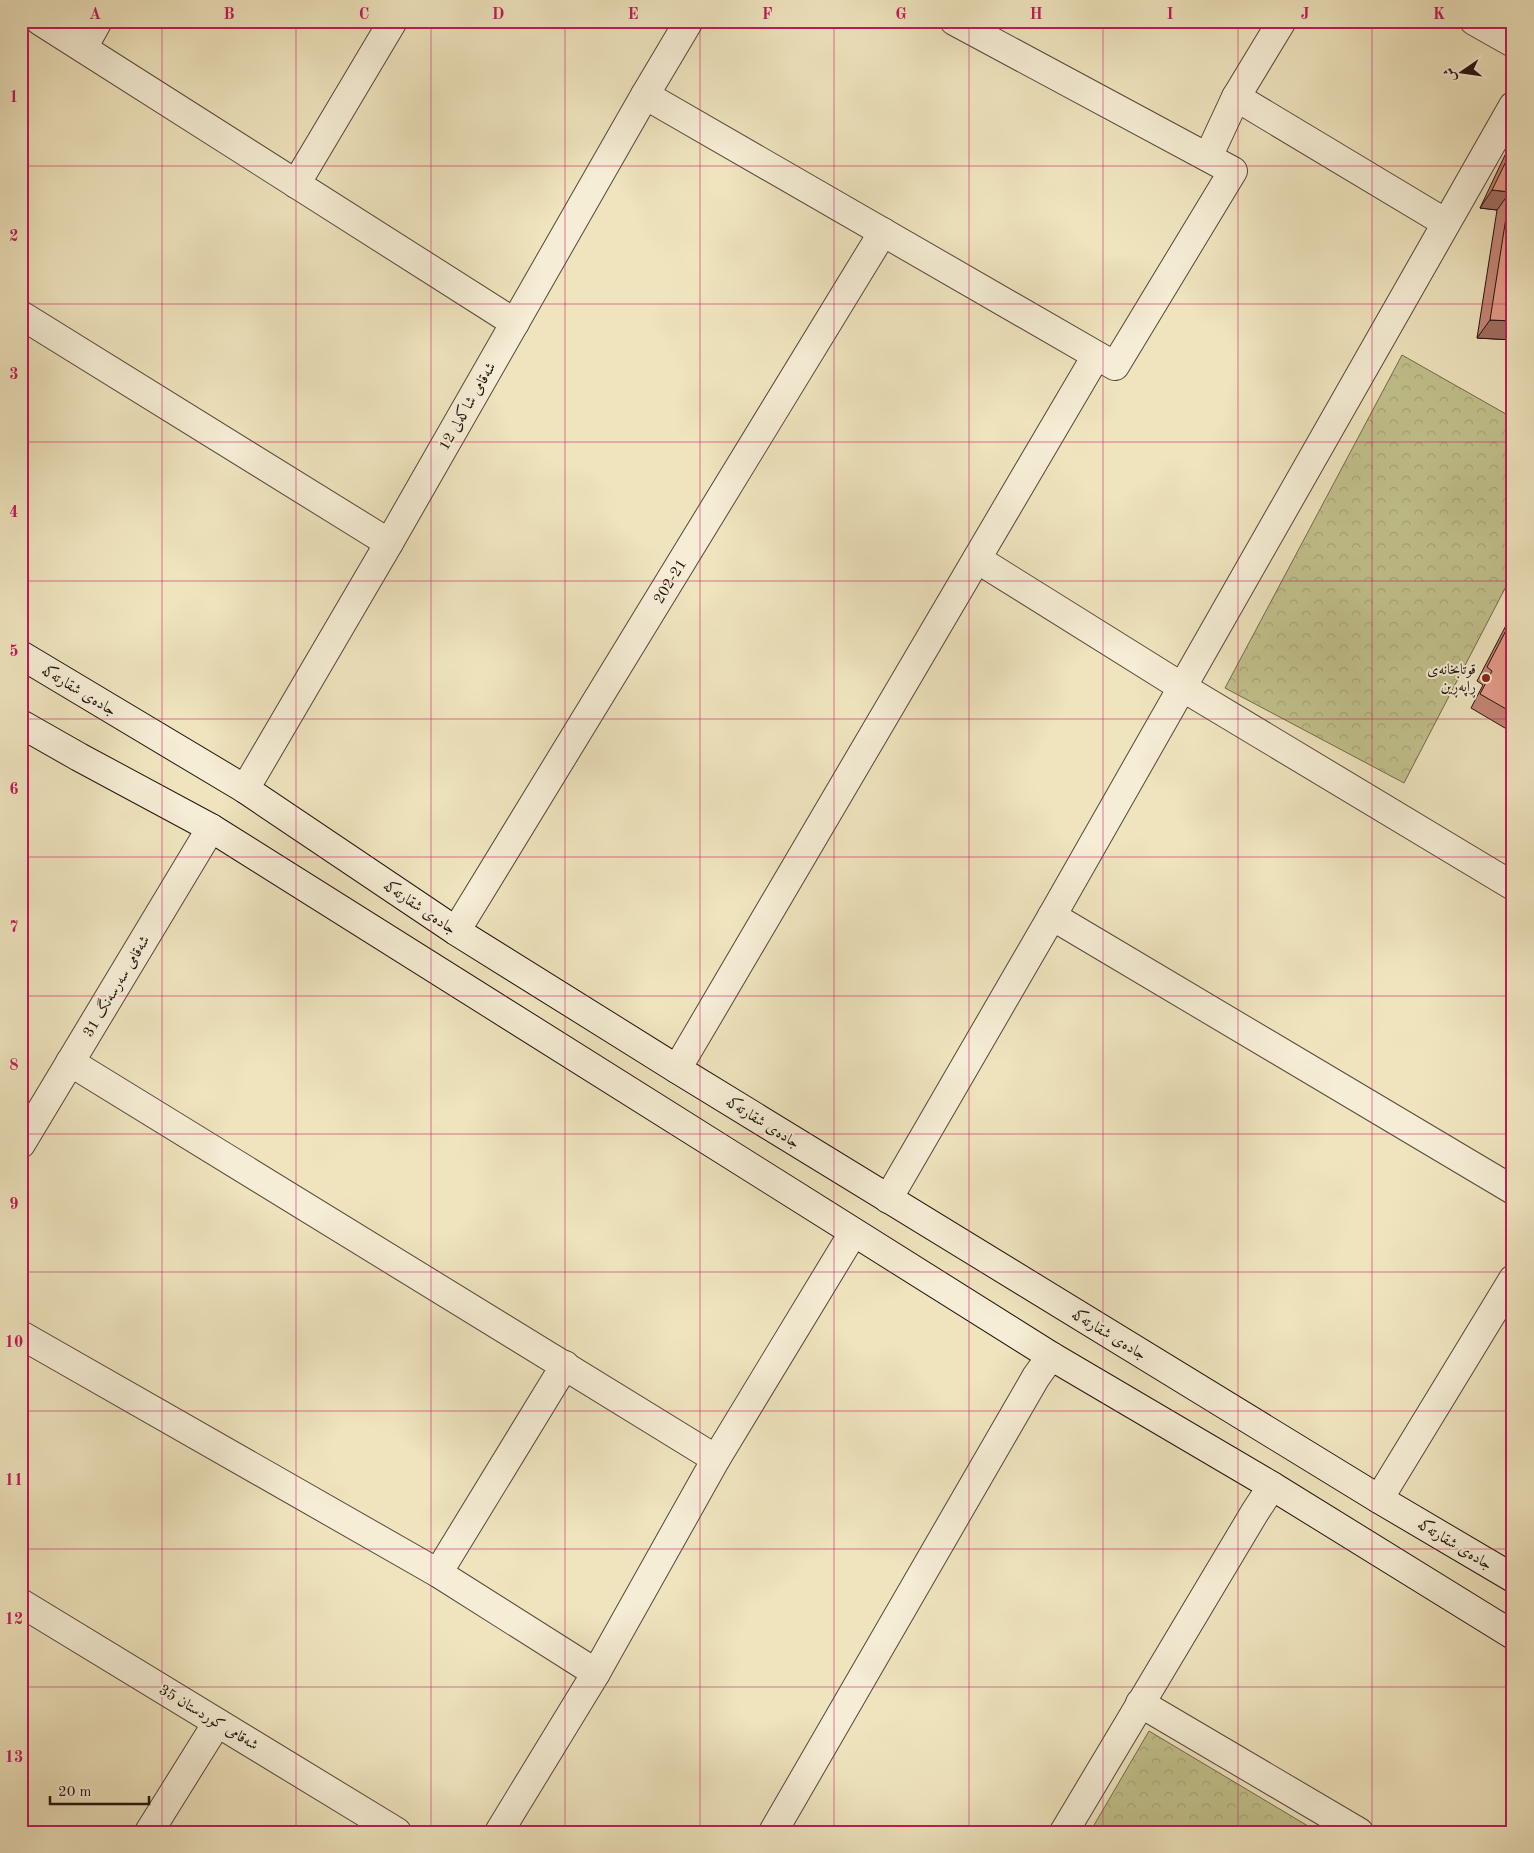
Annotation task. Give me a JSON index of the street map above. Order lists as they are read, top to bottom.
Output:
{
  "streets": {
    "street": [
      "شەقامی شاکەلی 12",
      "202-21",
      "جادەی شقارتەکە",
      "شەقامی سەرسەنگ 31",
      "شەقامی کوردستان 35"
    ]
  },
  "crossings": [
    ["شەقامی شاکەلی 12", "جادەی شقارتەکە"],
    ["202-21", "جادەی شقارتەکە"]
  ],
  "places": ["قوتابخانەی ڕاپەڕین"],
  "scale_bar": "20 m",
  "north": "left",
  "grid": {
    "columns": [
      "A",
      "B",
      "C",
      "D",
      "E",
      "F",
      "G",
      "H",
      "I",
      "J",
      "K"
    ],
    "rows": [
      "1",
      "2",
      "3",
      "4",
      "5",
      "6",
      "7",
      "8",
      "9",
      "10",
      "11",
      "12",
      "13"
    ]
  }
}
